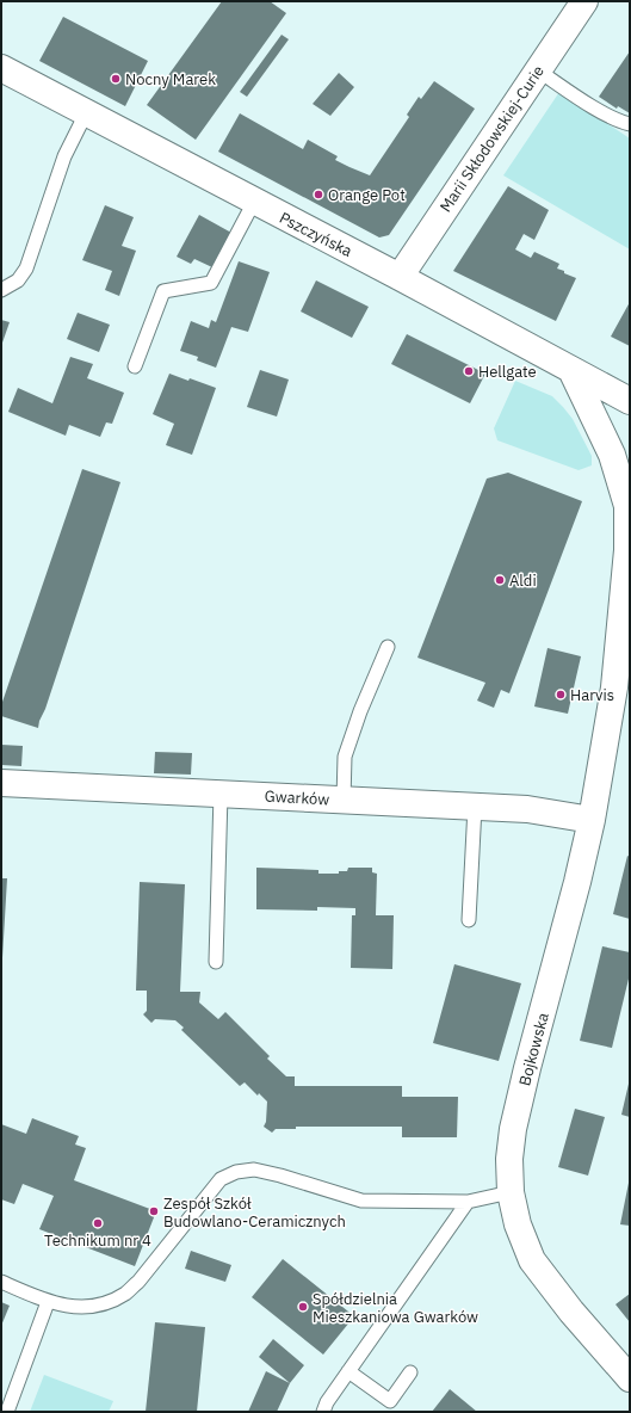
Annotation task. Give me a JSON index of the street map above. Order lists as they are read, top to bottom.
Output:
{
  "streets": {
    "street": [
      "Marii Skłodowskiej-Curie",
      "Pszczyńska",
      "Gwarków",
      "Bojkowska"
    ]
  },
  "crossings": [
    ["Marii Skłodowskiej-Curie", "Pszczyńska"],
    ["Pszczyńska", "Bojkowska"],
    ["Gwarków", "Bojkowska"]
  ],
  "places": [
    "Nocny Marek",
    "Orange Pot",
    "Hellgate",
    "Aldi",
    "Harvis",
    "Zespół Szkół Budowlano-Ceramicznych",
    "Technikum nr 4",
    "Spółdzielnia Mieszkaniowa Gwarków"
  ]
}
